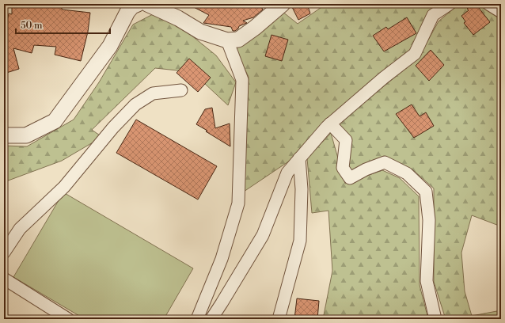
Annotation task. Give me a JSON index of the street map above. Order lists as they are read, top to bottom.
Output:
{
  "scale_bar": "50 m"
}
